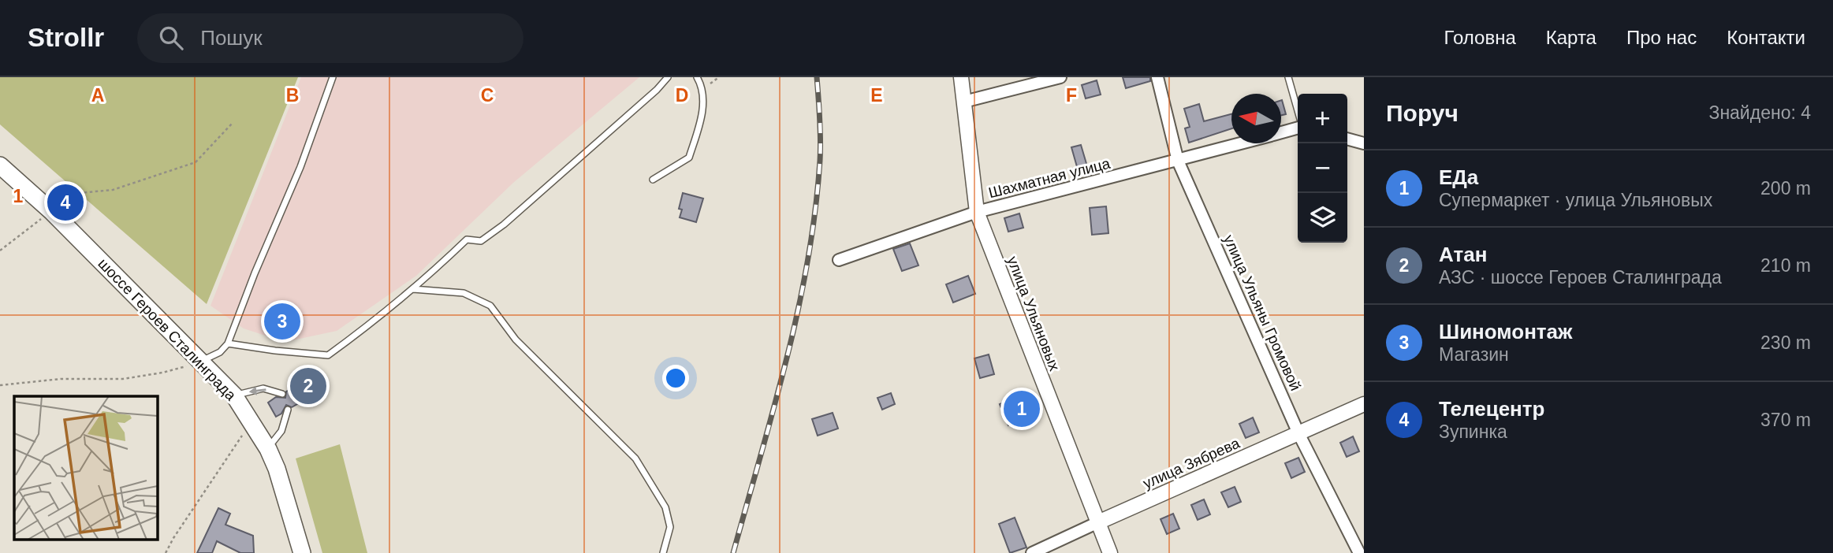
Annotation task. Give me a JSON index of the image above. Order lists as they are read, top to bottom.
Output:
{
  "streets": {
    "main road": ["шоссе Героев Сталинграда"],
    "street": [
      "Шахматная улица",
      "улица Ульяны Громовой",
      "улица Ульяновых",
      "улица Зябрева"
    ]
  },
  "crossings": [
    ["Шахматная улица", "улица Ульяны Громовой"],
    ["Шахматная улица", "улица Ульяновых"],
    ["улица Ульяны Громовой", "улица Зябрева"],
    ["улица Ульяновых", "улица Зябрева"]
  ],
  "north": "left",
  "page": {
    "header": "Strollr",
    "search": "Пошук",
    "nav": [
      "Головна",
      "Карта",
      "Про нас",
      "Контакти"
    ],
    "heading": ["Поруч", "Знайдено: 4"],
    "map_buttons": ["+", "−"],
    "list": [
      {
        "mark": "1",
        "name": "ЕДа",
        "note": "Супермаркет · улица Ульяновых",
        "value": "200 m"
      },
      {
        "mark": "2",
        "name": "Атан",
        "note": "АЗС · шоссе Героев Сталинграда",
        "value": "210 m"
      },
      {
        "mark": "3",
        "name": "Шиномонтаж",
        "note": "Магазин",
        "value": "230 m"
      },
      {
        "mark": "4",
        "name": "Телецентр",
        "note": "Зупинка",
        "value": "370 m"
      }
    ],
    "pins": [
      "4",
      "3",
      "2",
      "1"
    ]
  },
  "grid": {
    "columns": [
      "A",
      "B",
      "C",
      "D",
      "E",
      "F"
    ],
    "rows": ["1"]
  }
}
